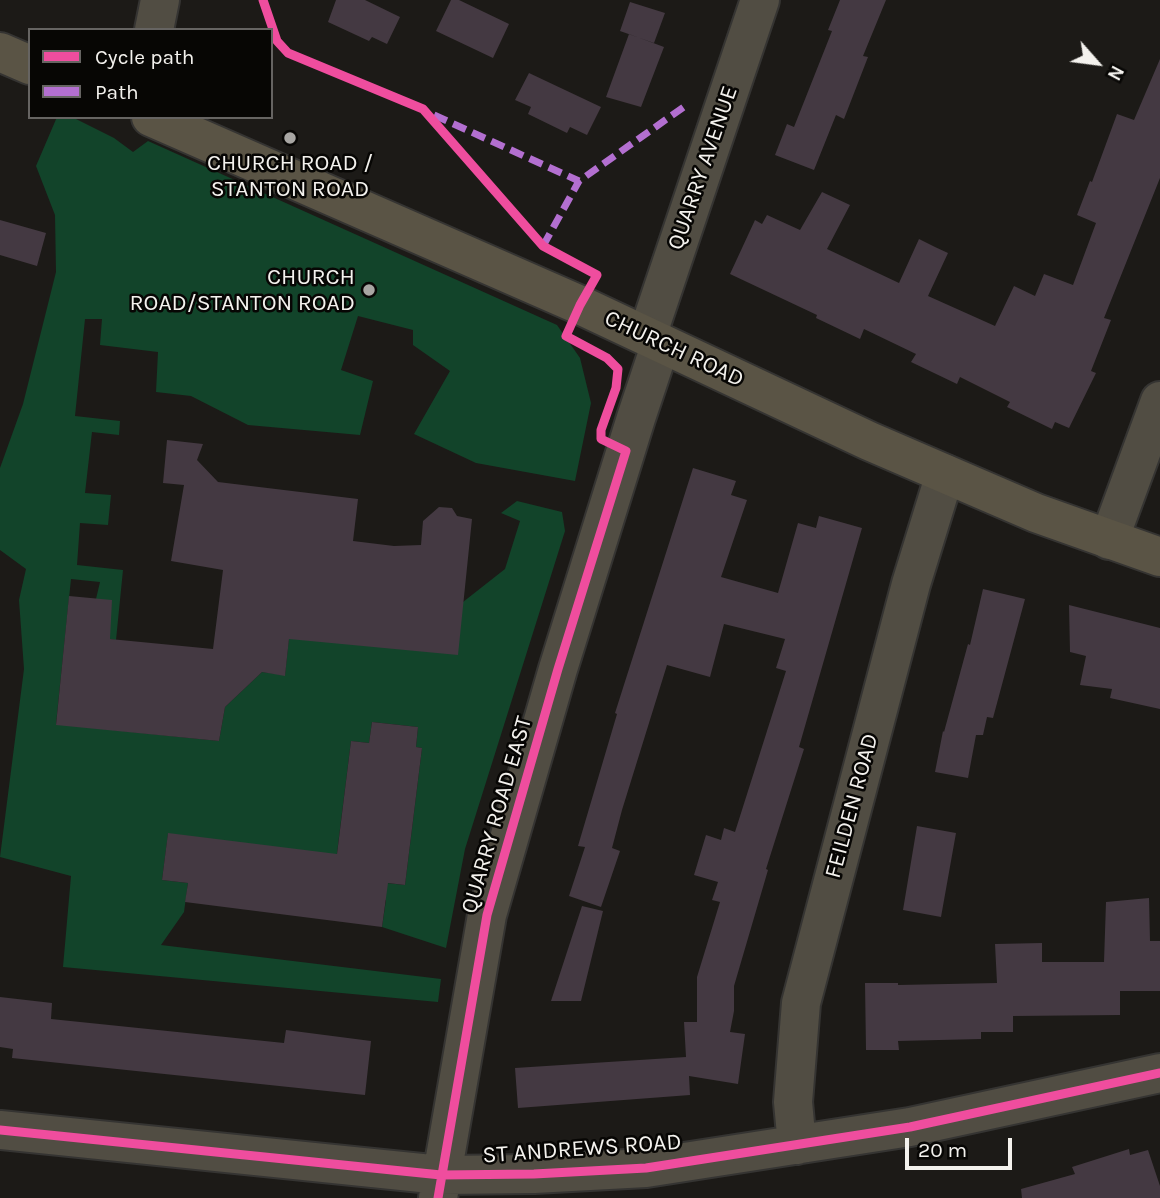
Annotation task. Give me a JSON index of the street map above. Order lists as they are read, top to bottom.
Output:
{
  "streets": {
    "main road": ["CHURCH ROAD"],
    "street": [
      "QUARRY AVENUE",
      "FEILDEN ROAD",
      "QUARRY ROAD EAST",
      "ST ANDREWS ROAD"
    ]
  },
  "crossings": [
    ["QUARRY AVENUE", "CHURCH ROAD"],
    ["QUARRY AVENUE", "QUARRY ROAD EAST"],
    ["CHURCH ROAD", "FEILDEN ROAD"],
    ["CHURCH ROAD", "QUARRY ROAD EAST"],
    ["FEILDEN ROAD", "ST ANDREWS ROAD"],
    ["QUARRY ROAD EAST", "ST ANDREWS ROAD"]
  ],
  "places": ["CHURCH ROAD / STANTON ROAD", "CHURCH ROAD/STANTON ROAD"],
  "legend": ["Cycle path", "Path"],
  "scale_bar": "20 m",
  "north": "bottom right"
}
